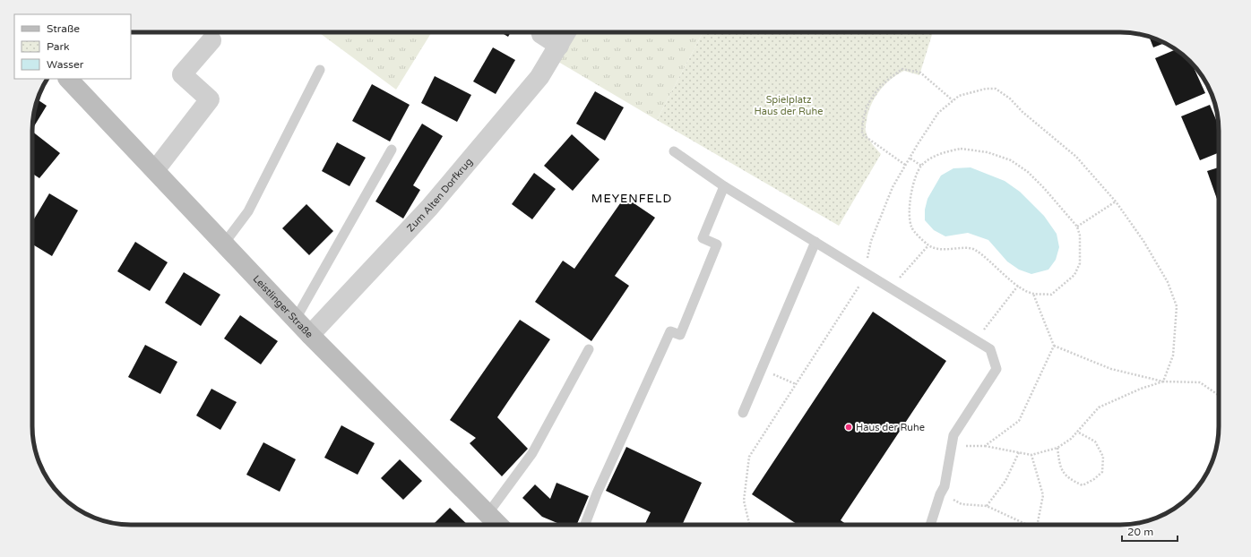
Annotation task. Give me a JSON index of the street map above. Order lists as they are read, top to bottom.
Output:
{
  "streets": {
    "street": ["Zum Alten Dorfkrug", "Leistlinger Straße"]
  },
  "crossings": [
    ["Zum Alten Dorfkrug", "Leistlinger Straße"]
  ],
  "districts": ["MEYENFELD"],
  "parks": ["Spielplatz Haus der Ruhe"],
  "places": ["Haus der Ruhe"],
  "legend": ["Straße", "Park", "Wasser"],
  "scale_bar": "20 m"
}
